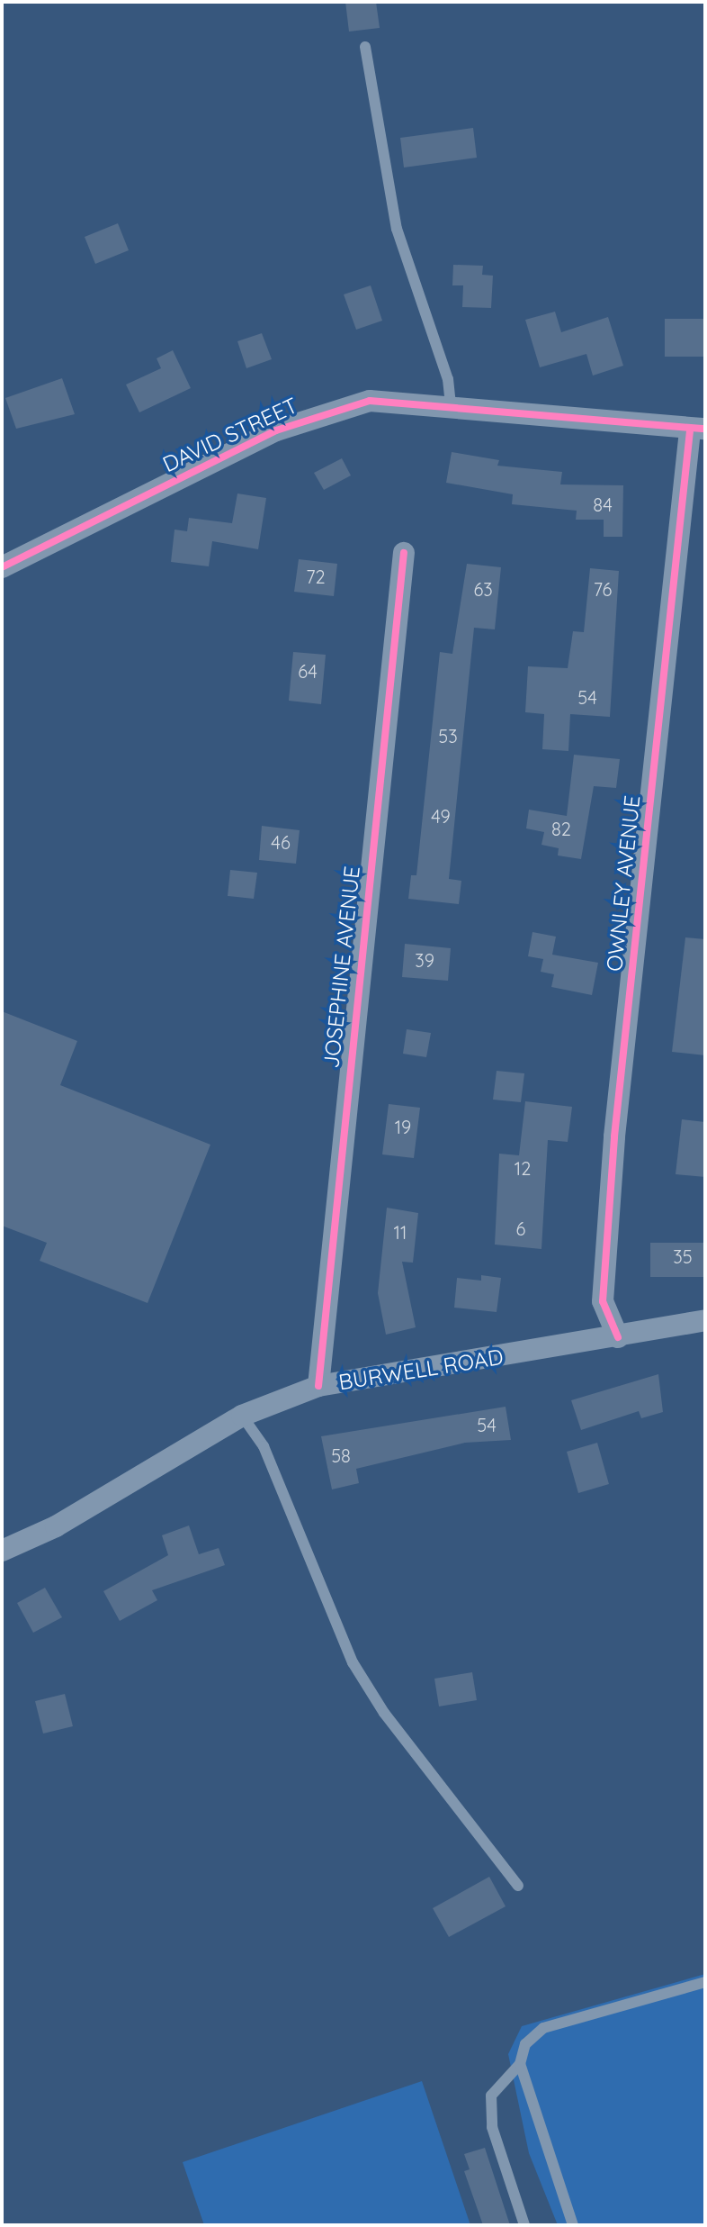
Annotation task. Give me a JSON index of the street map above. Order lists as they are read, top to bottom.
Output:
{
  "streets": {
    "street": [
      "DAVID STREET",
      "OWNLEY AVENUE",
      "JOSEPHINE AVENUE",
      "BURWELL ROAD"
    ]
  },
  "crossings": [
    ["DAVID STREET", "OWNLEY AVENUE"],
    ["OWNLEY AVENUE", "BURWELL ROAD"],
    ["JOSEPHINE AVENUE", "BURWELL ROAD"]
  ],
  "house_numbers": [
    "84",
    "72",
    "63",
    "76",
    "64",
    "54",
    "53",
    "49",
    "82",
    "46",
    "39",
    "19",
    "12",
    "6",
    "11",
    "35",
    "54",
    "58"
  ]
}
